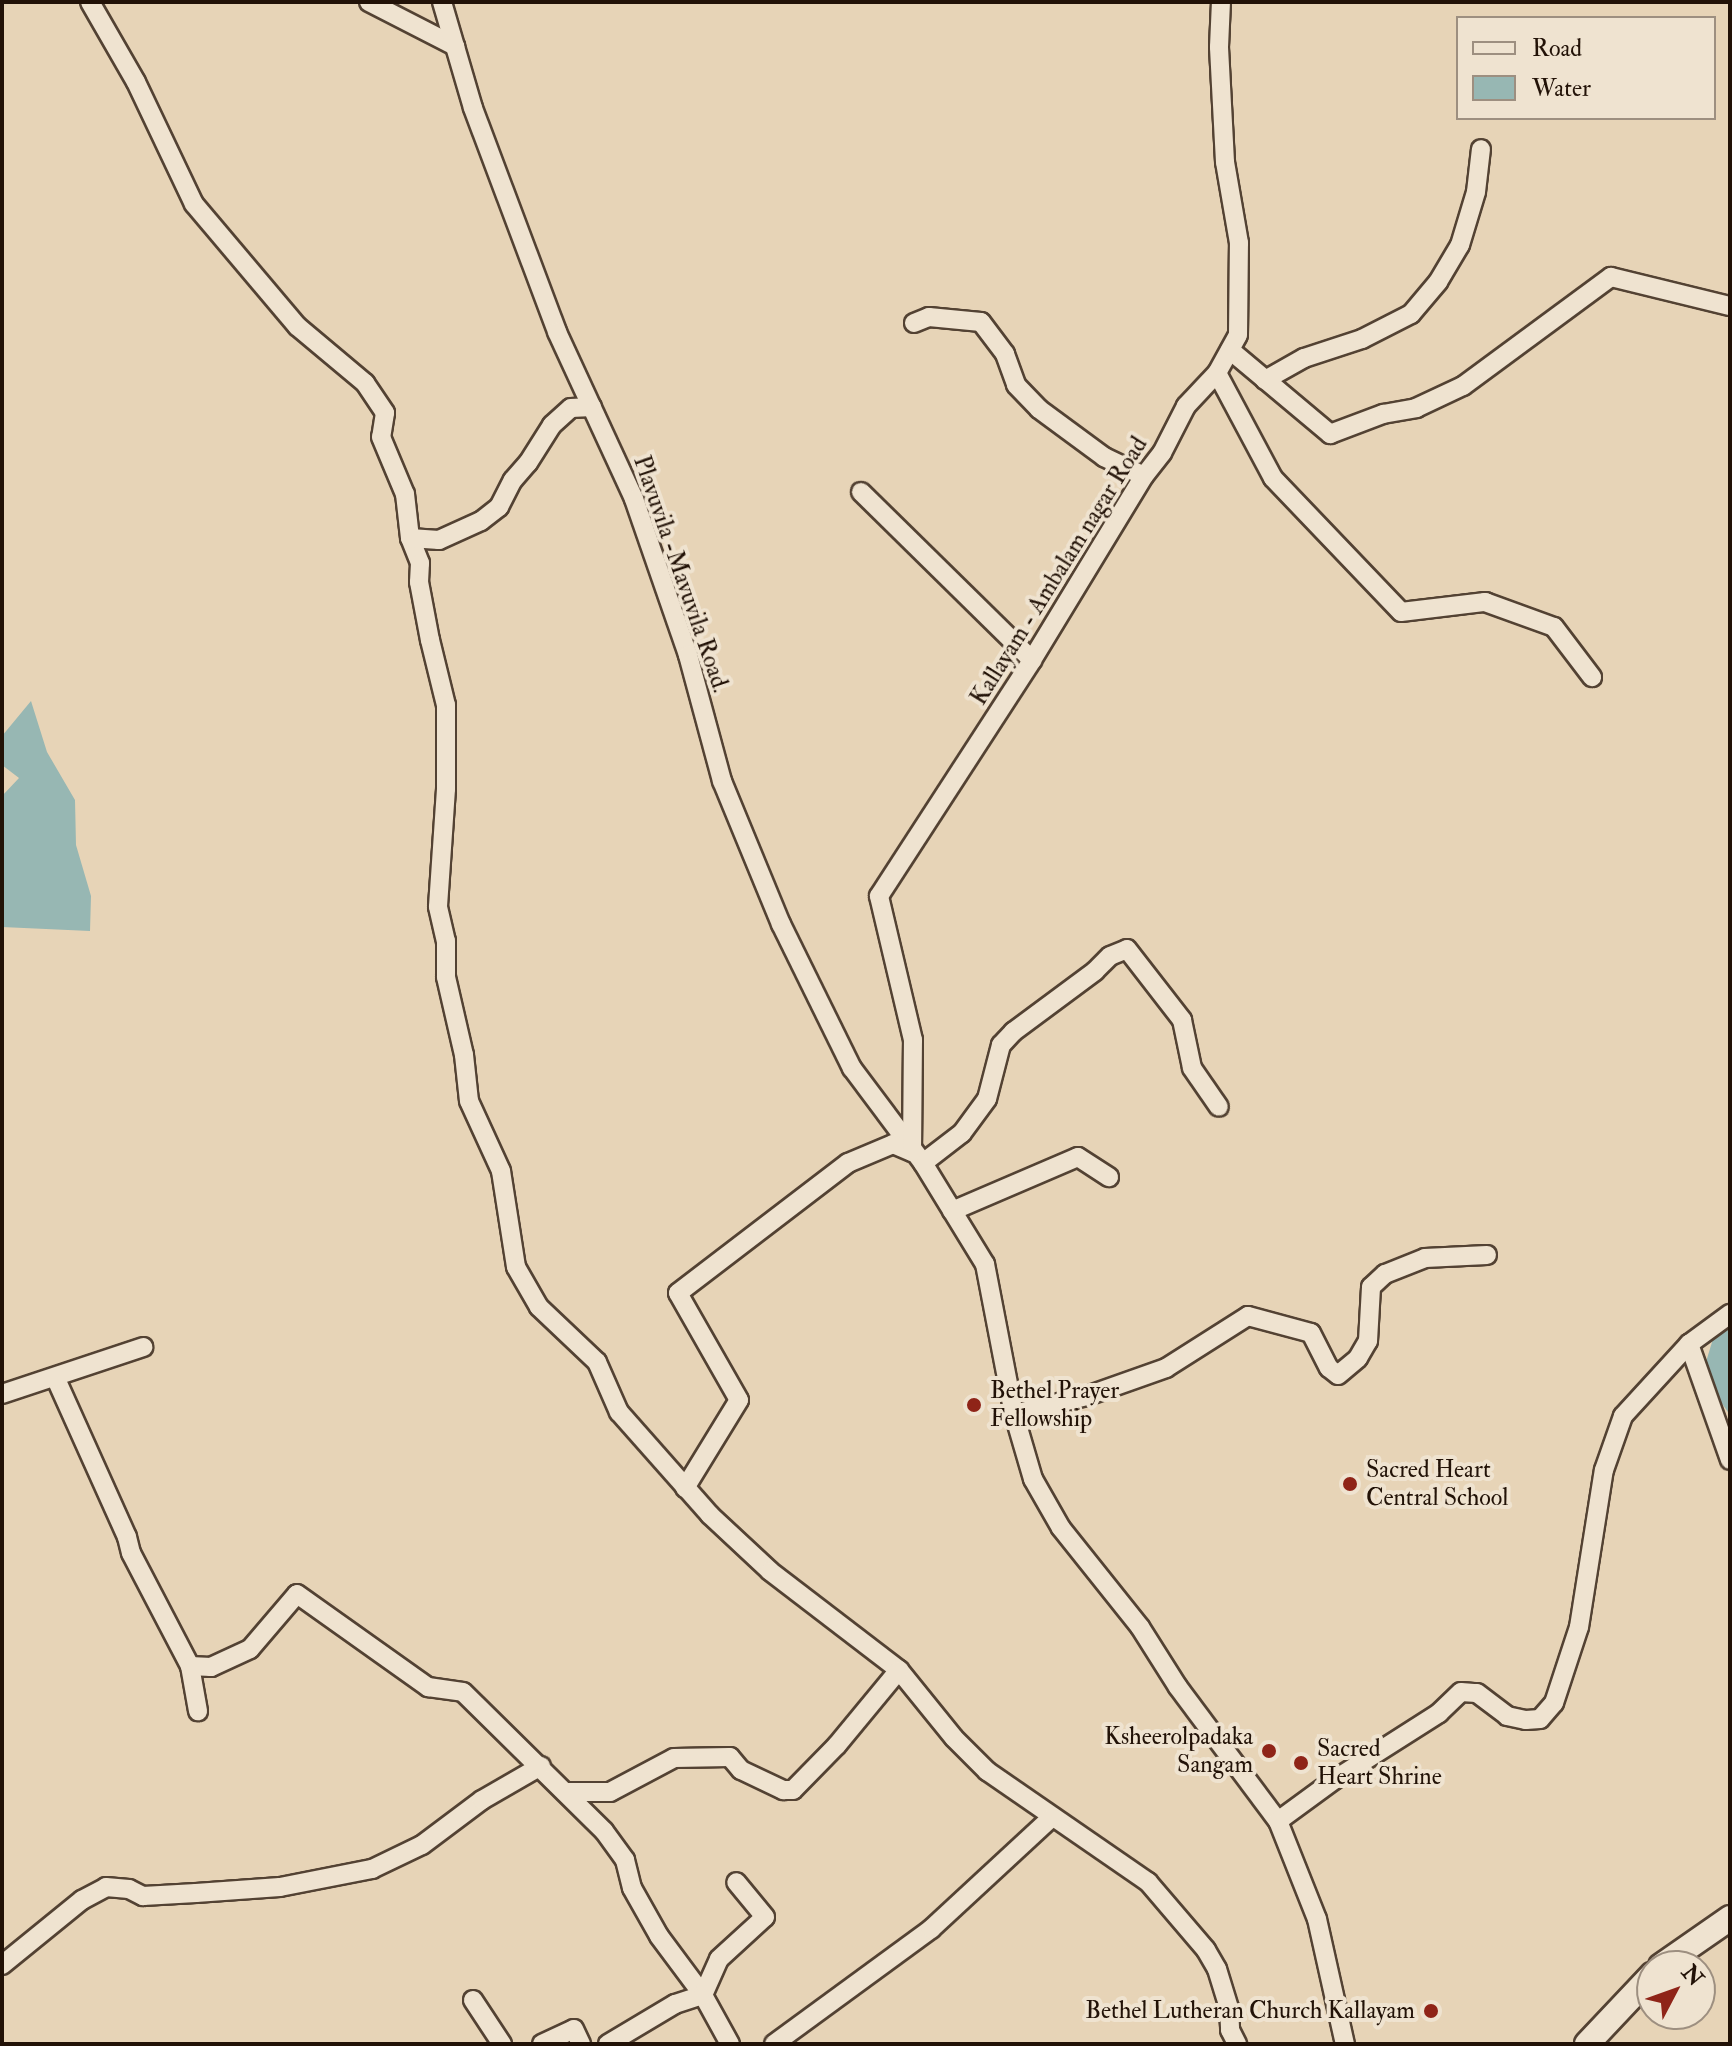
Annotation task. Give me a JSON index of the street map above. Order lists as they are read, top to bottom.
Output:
{
  "streets": {
    "street": ["Kallayam - Ambalam nagar Road", "Plavuvila -Mavuvila Road."]
  },
  "crossings": [
    ["Kallayam - Ambalam nagar Road", "Plavuvila -Mavuvila Road."]
  ],
  "places": [
    "Bethel Prayer Fellowship",
    "Sacred Heart Central School",
    "Ksheerolpadaka Sangam",
    "Sacred Heart Shrine",
    "Bethel Lutheran Church Kallayam"
  ],
  "legend": ["Road", "Water"],
  "north": "top right"
}
